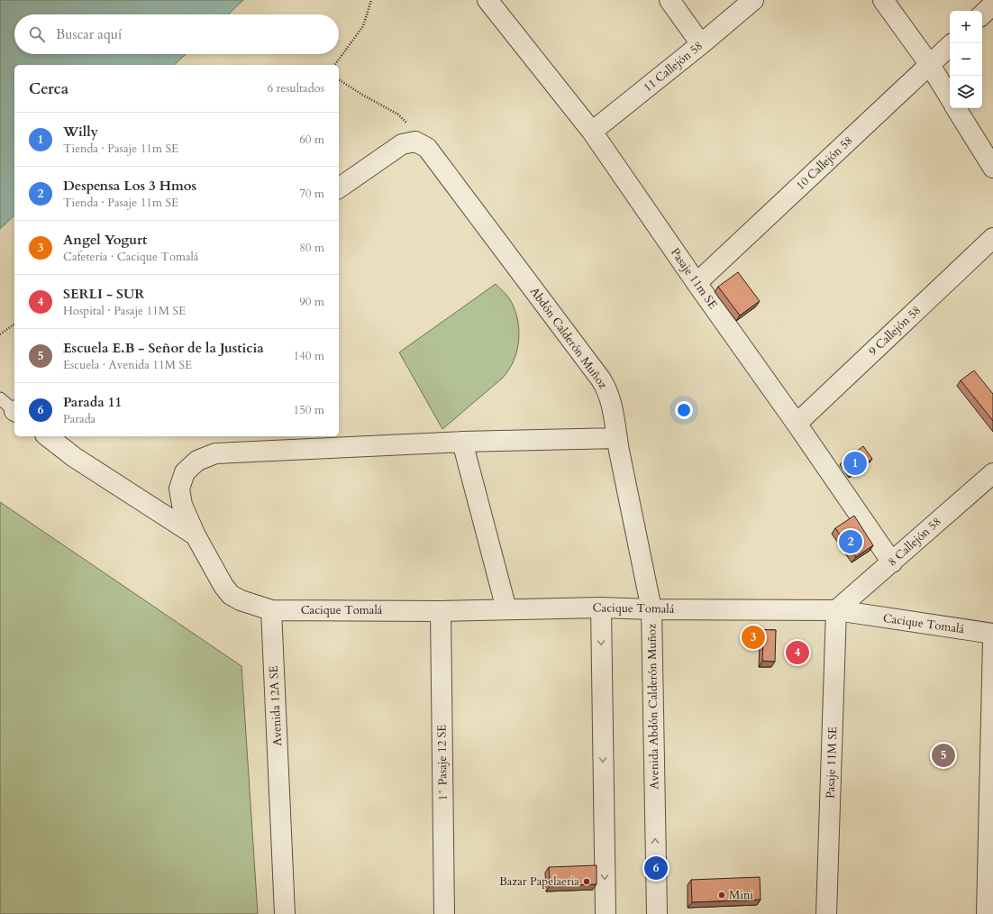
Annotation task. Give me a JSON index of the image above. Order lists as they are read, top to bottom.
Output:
{
  "streets": {
    "street": [
      "11 Callejón 58",
      "10 Callejón 58",
      "Pasaje 11m SE",
      "9 Callejón 58",
      "Abdón Calderón Muñoz",
      "8 Callejón 58",
      "Cacique Tomalá",
      "Avenida 12A SE",
      "Avenida Abdón Calderón Muñoz",
      "1° Pasaje 12 SE",
      "Pasaje 11M SE"
    ]
  },
  "crossings": [
    ["11 Callejón 58", "Pasaje 11m SE"],
    ["10 Callejón 58", "Pasaje 11m SE"],
    ["Pasaje 11m SE", "9 Callejón 58"],
    ["Pasaje 11m SE", "8 Callejón 58"],
    ["Abdón Calderón Muñoz", "Avenida Abdón Calderón Muñoz"],
    ["8 Callejón 58", "Cacique Tomalá"],
    ["8 Callejón 58", "Pasaje 11M SE"],
    ["Cacique Tomalá", "Avenida 12A SE"],
    ["Cacique Tomalá", "Avenida Abdón Calderón Muñoz"],
    ["Cacique Tomalá", "1° Pasaje 12 SE"],
    ["Cacique Tomalá", "Pasaje 11M SE"]
  ],
  "places": ["Bazar Papelaeria", "Mini"],
  "page": {
    "map_buttons": ["+", "−"],
    "search": "Buscar aquí",
    "heading": ["Cerca", "6 resultados"],
    "list": [
      {
        "mark": "1",
        "name": "Willy",
        "note": "Tienda · Pasaje 11m SE",
        "value": "60 m"
      },
      {
        "mark": "2",
        "name": "Despensa Los 3 Hmos",
        "note": "Tienda · Pasaje 11m SE",
        "value": "70 m"
      },
      {
        "mark": "3",
        "name": "Angel Yogurt",
        "note": "Cafetería · Cacique Tomalá",
        "value": "80 m"
      },
      {
        "mark": "4",
        "name": "SERLI - SUR",
        "note": "Hospital · Pasaje 11M SE",
        "value": "90 m"
      },
      {
        "mark": "5",
        "name": "Escuela E.B - Señor de la Justicia",
        "note": "Escuela · Avenida 11M SE",
        "value": "140 m"
      },
      {
        "mark": "6",
        "name": "Parada 11",
        "note": "Parada",
        "value": "150 m"
      }
    ],
    "pins": [
      "1",
      "2",
      "3",
      "4",
      "5",
      "6"
    ]
  }
}
